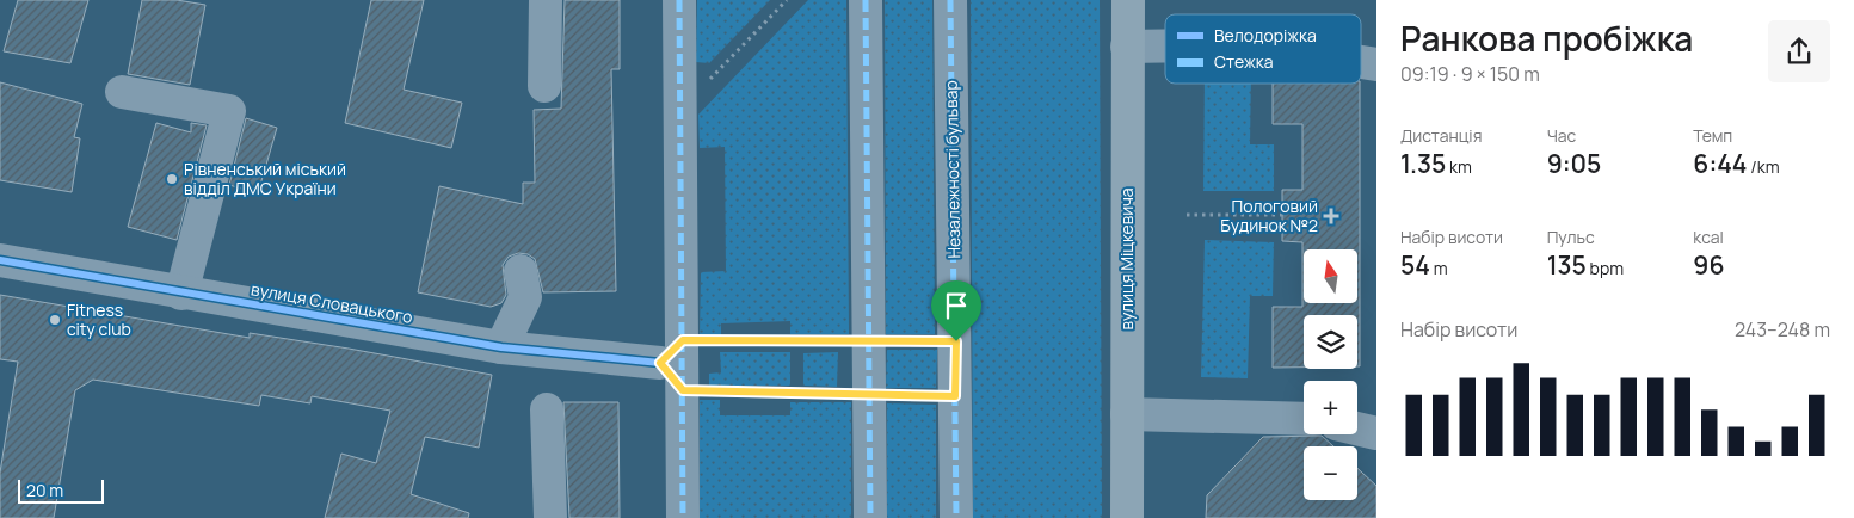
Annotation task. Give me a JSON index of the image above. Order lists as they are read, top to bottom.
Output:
{
  "streets": {
    "main road": ["вулиця Міцкевича"],
    "street": ["Незалежності бульвар", "вулиця Словацького"]
  },
  "places": {
    "other": ["Рівненський міський відділ ДМС України", "Fitness city club"],
    "health": ["Пологовий Будинок №2"]
  },
  "legend": ["Велодоріжка", "Стежка"],
  "scale_bar": "20 m",
  "north": "top",
  "page": {
    "heading": ["Ранкова пробіжка", "09:19 · 9 × 150 m"],
    "stats": [
      ["Дистанція", "1.35 km"],
      ["Час", "9:05"],
      ["Темп", "6:44 /km"],
      ["Набір висоти", "54 m"],
      ["Пульс", "135 bpm"],
      ["kcal", "96"]
    ],
    "map_buttons": ["+", "−"],
    "chart": ["Набір висоти", "243–248 m"],
    "scale": "20 m"
  }
}
